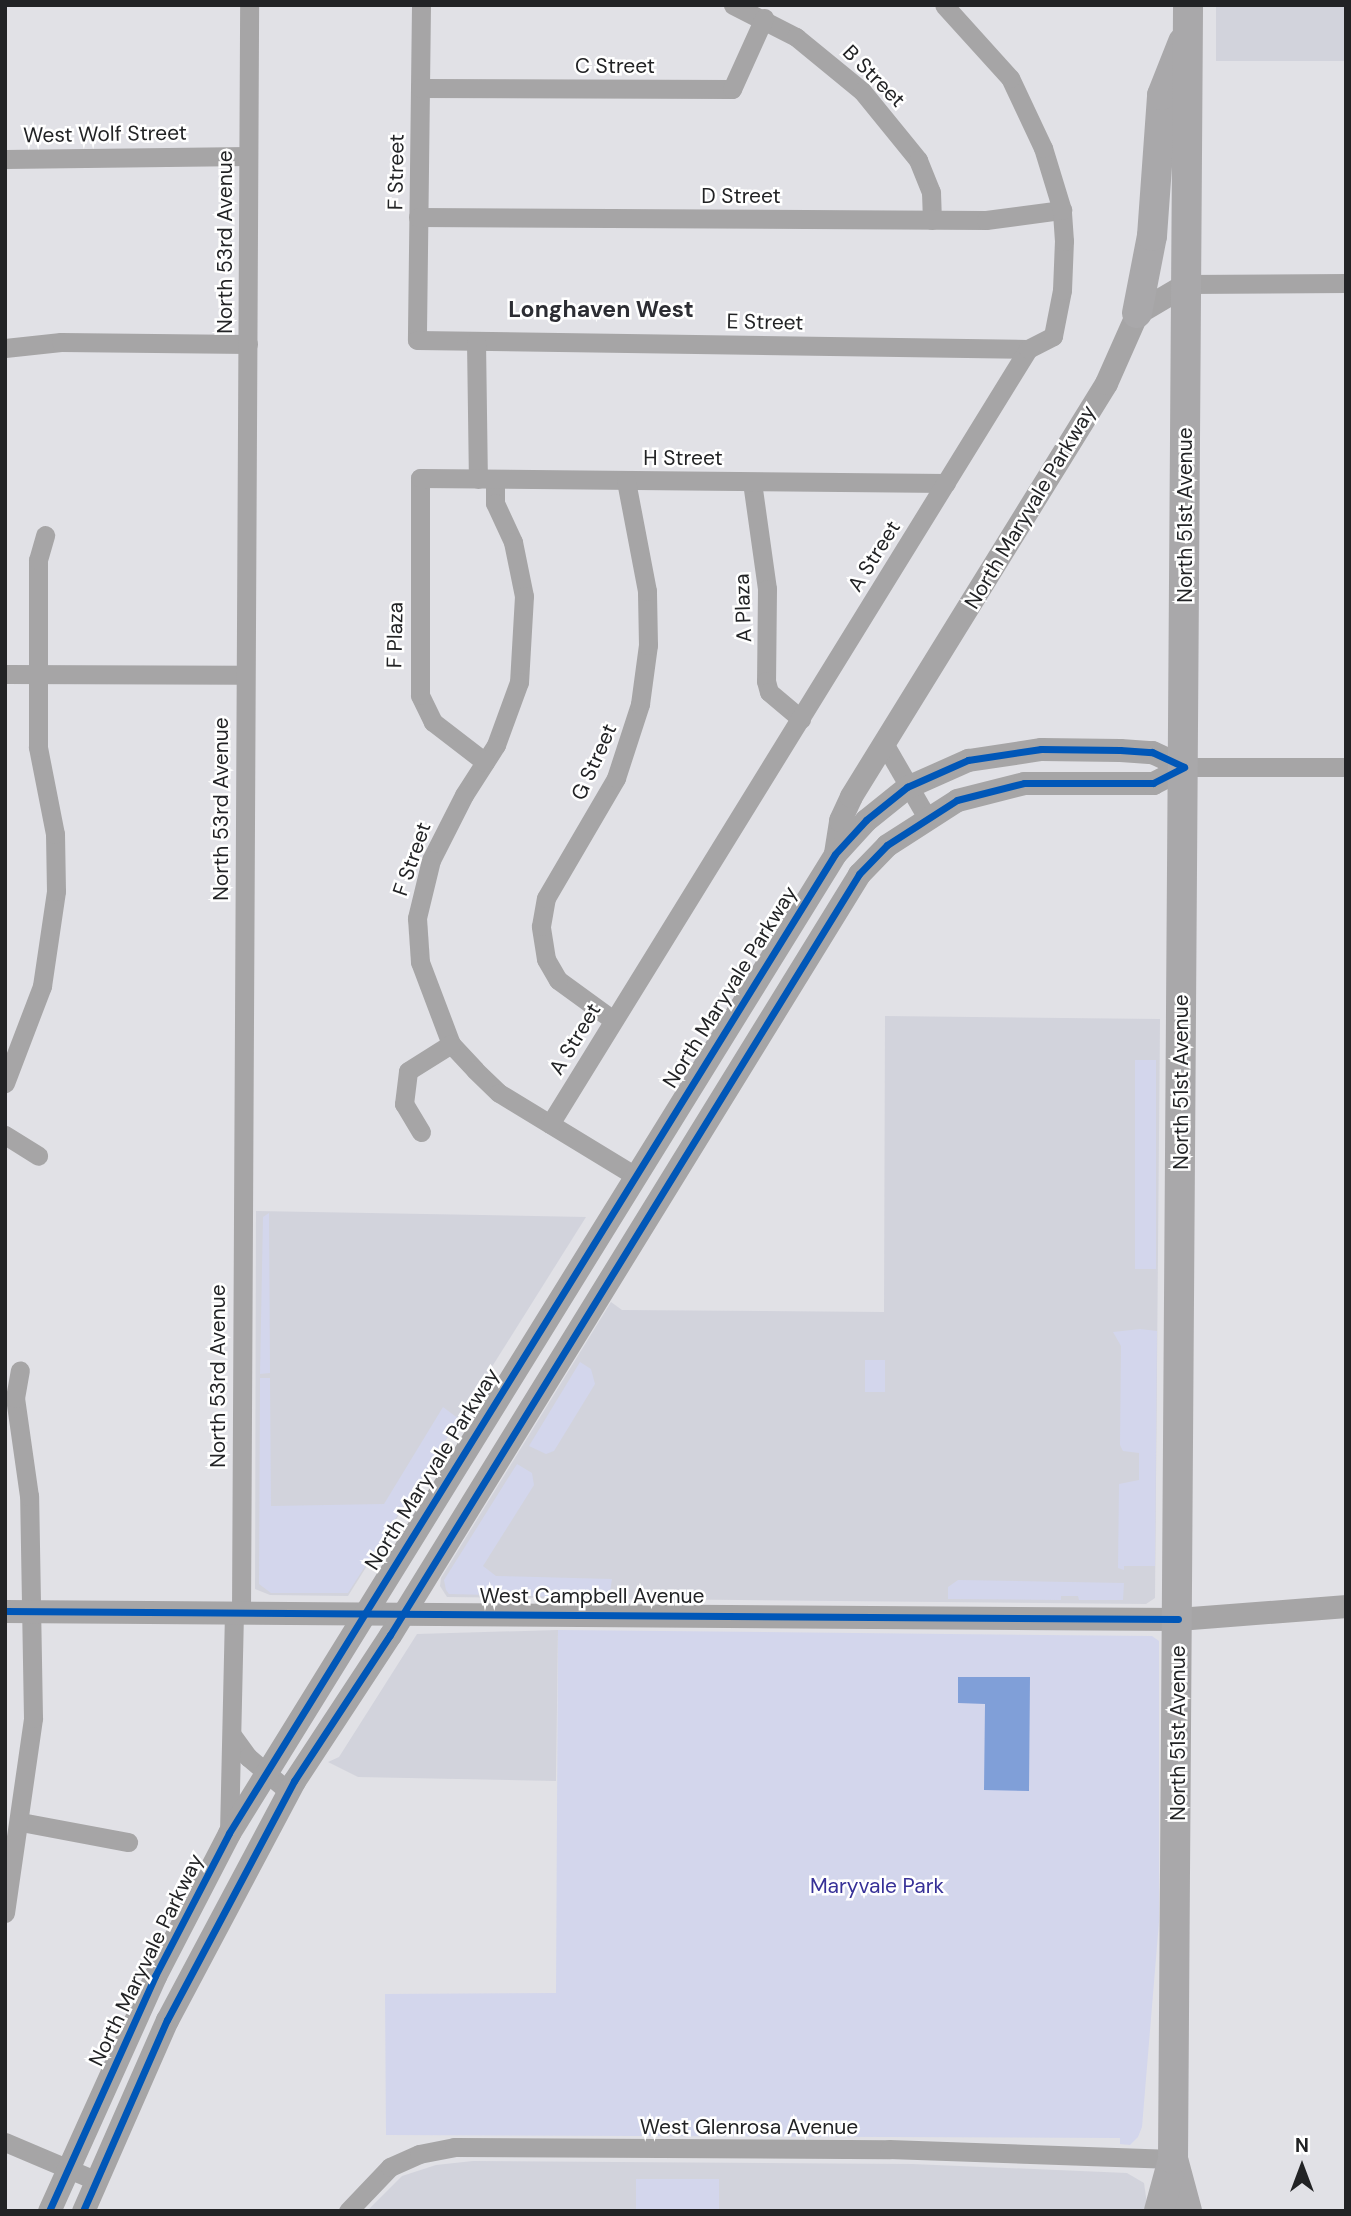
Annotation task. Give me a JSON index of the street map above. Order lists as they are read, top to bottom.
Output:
{
  "streets": {
    "main road": ["North 51st Avenue"],
    "street": [
      "C Street",
      "B Street",
      "West Wolf Street",
      "F Street",
      "D Street",
      "North 53rd Avenue",
      "E Street",
      "H Street",
      "North Maryvale Parkway",
      "A Street",
      "A Plaza",
      "F Plaza",
      "G Street",
      "West Campbell Avenue",
      "West Glenrosa Avenue"
    ]
  },
  "crossings": [
    ["C Street", "B Street"],
    ["C Street", "F Street"],
    ["B Street", "D Street"],
    ["West Wolf Street", "North 53rd Avenue"],
    ["F Street", "D Street"],
    ["F Street", "E Street"],
    ["F Street", "H Street"],
    ["F Street", "North Maryvale Parkway"],
    ["F Street", "A Street"],
    ["F Street", "F Plaza"],
    ["D Street", "A Street"],
    ["North 53rd Avenue", "North Maryvale Parkway"],
    ["North 53rd Avenue", "West Campbell Avenue"],
    ["E Street", "A Street"],
    ["H Street", "A Street"],
    ["H Street", "A Plaza"],
    ["H Street", "F Plaza"],
    ["H Street", "G Street"],
    ["North Maryvale Parkway", "North 51st Avenue"],
    ["North Maryvale Parkway", "West Campbell Avenue"],
    ["North 51st Avenue", "West Campbell Avenue"],
    ["North 51st Avenue", "West Glenrosa Avenue"],
    ["A Street", "A Plaza"],
    ["A Street", "G Street"]
  ],
  "districts": ["Longhaven West"],
  "parks": ["Maryvale Park"],
  "north": "top"
}
